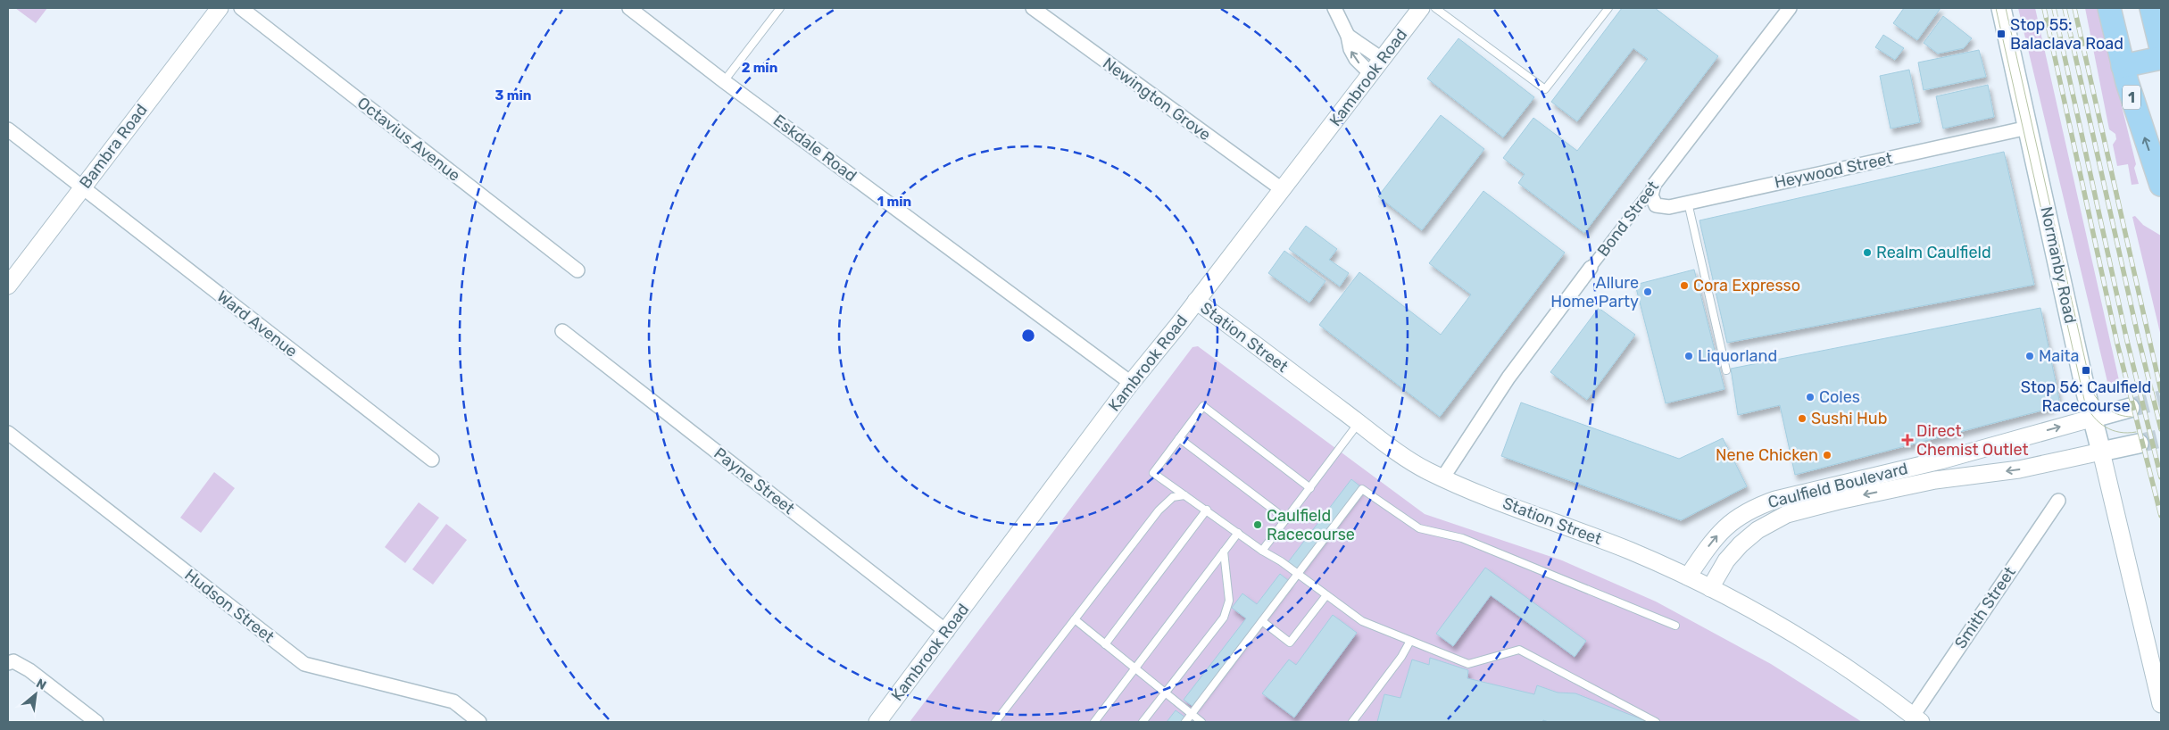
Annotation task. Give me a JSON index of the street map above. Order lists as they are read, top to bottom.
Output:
{
  "streets": {
    "highway": ["1"],
    "main road": ["Normanby Road"],
    "street": [
      "Kambrook Road",
      "Newington Grove",
      "Octavius Avenue",
      "Bambra Road",
      "Eskdale Road",
      "Heywood Street",
      "Bond Street",
      "Ward Avenue",
      "Station Street",
      "Payne Street",
      "Caulfield Boulevard",
      "Hudson Street",
      "Smith Street"
    ]
  },
  "crossings": [
    ["Kambrook Road", "Newington Grove"],
    ["Kambrook Road", "Eskdale Road"],
    ["Kambrook Road", "Station Street"],
    ["Kambrook Road", "Payne Street"],
    ["Bambra Road", "Ward Avenue"],
    ["Heywood Street", "Bond Street"],
    ["Heywood Street", "Normanby Road"],
    ["Bond Street", "Station Street"],
    ["Normanby Road", "Caulfield Boulevard"],
    ["Station Street", "Caulfield Boulevard"],
    ["Station Street", "Smith Street"]
  ],
  "places": {
    "transit": ["Stop 55: Balaclava Road", "Stop 56: Caulfield Racecourse"],
    "other": [
      "Realm Caulfield",
      "Cora Expresso",
      "Allure Home Party",
      "Liquorland",
      "Maita",
      "Coles",
      "Sushi Hub",
      "Nene Chicken",
      "Caulfield Racecourse"
    ],
    "health": ["Direct Chemist Outlet"]
  },
  "north": "top right",
  "rings": ["2 min", "3 min", "1 min"]
}
